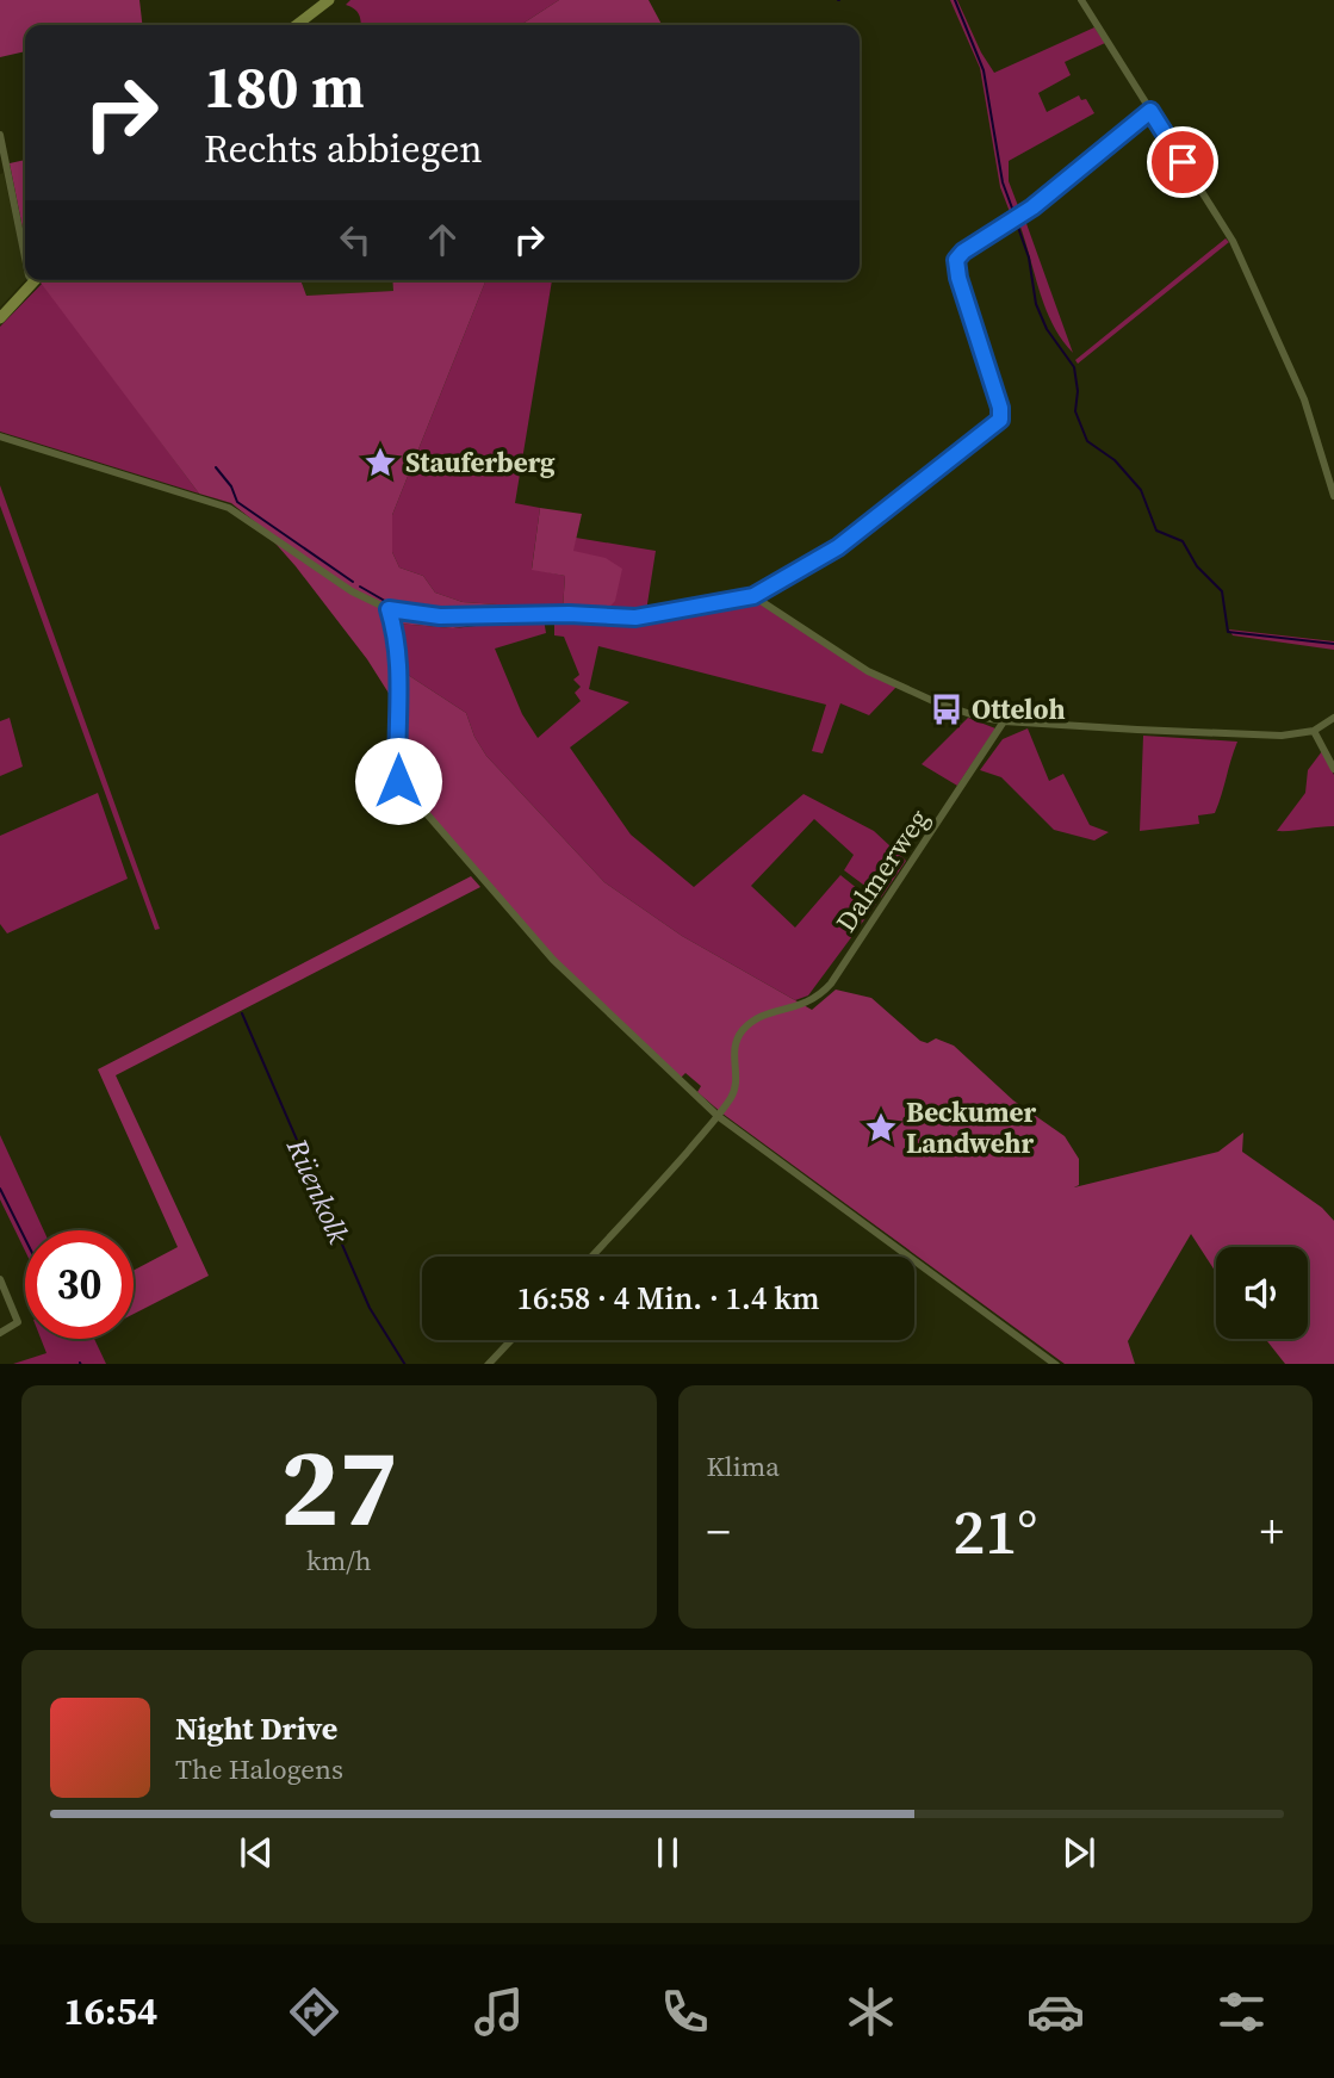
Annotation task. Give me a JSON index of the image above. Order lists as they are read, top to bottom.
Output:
{
  "streets": {
    "street": ["Dalmerweg"]
  },
  "water": ["Rüenkolk"],
  "places": {
    "place": ["Stauferberg", "Beckumer Landwehr"],
    "bus stop": ["Otteloh"]
  },
  "page": {
    "turn": ["180 m", "Rechts abbiegen"],
    "limit": "30",
    "trip": "16:58 · 4 Min. · 1.4 km",
    "tile": [
      ["27", "km/h"],
      "Klima"
    ],
    "heat": ["−", "21°", "+"],
    "song": ["Night Drive", "The Halogens"],
    "tabs": "16:54"
  }
}
